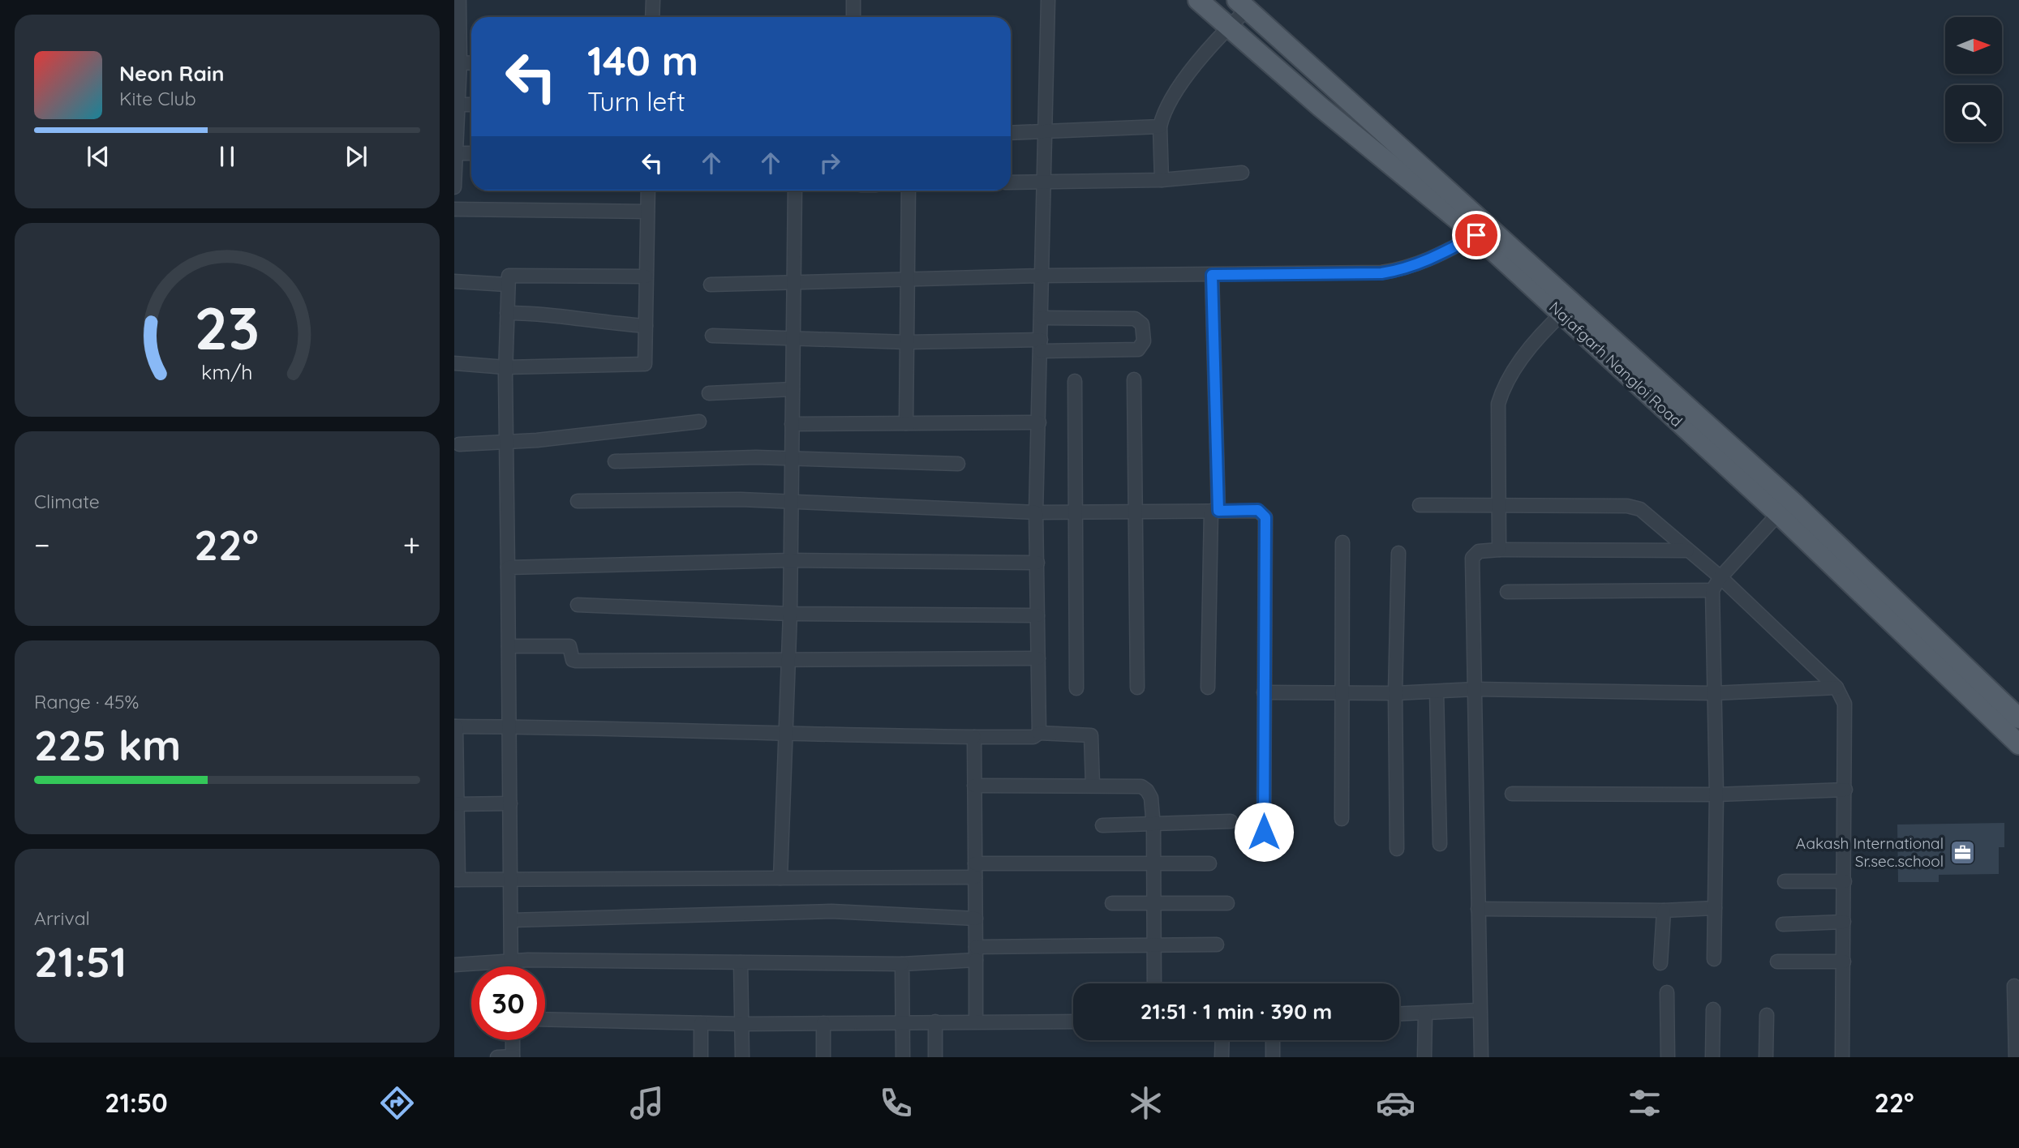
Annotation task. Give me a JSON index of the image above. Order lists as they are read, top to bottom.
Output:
{
  "streets": {
    "main road": ["Najafgarh Nangloi Road"]
  },
  "places": {
    "office": ["Aakash International Sr.sec.school"]
  },
  "north": "right",
  "page": {
    "turn": ["140 m", "Turn left"],
    "song": ["Neon Rain", "Kite Club"],
    "tile": [
      "Climate",
      ["Range · 45%", "225 km"],
      ["Arrival", "21:51"]
    ],
    "heat": ["−", "22°", "+"],
    "limit": "30",
    "trip": "21:51 · 1 min · 390 m",
    "tabs": ["21:50", "22°"],
    "gauge": ["23", "km/h"]
  }
}
